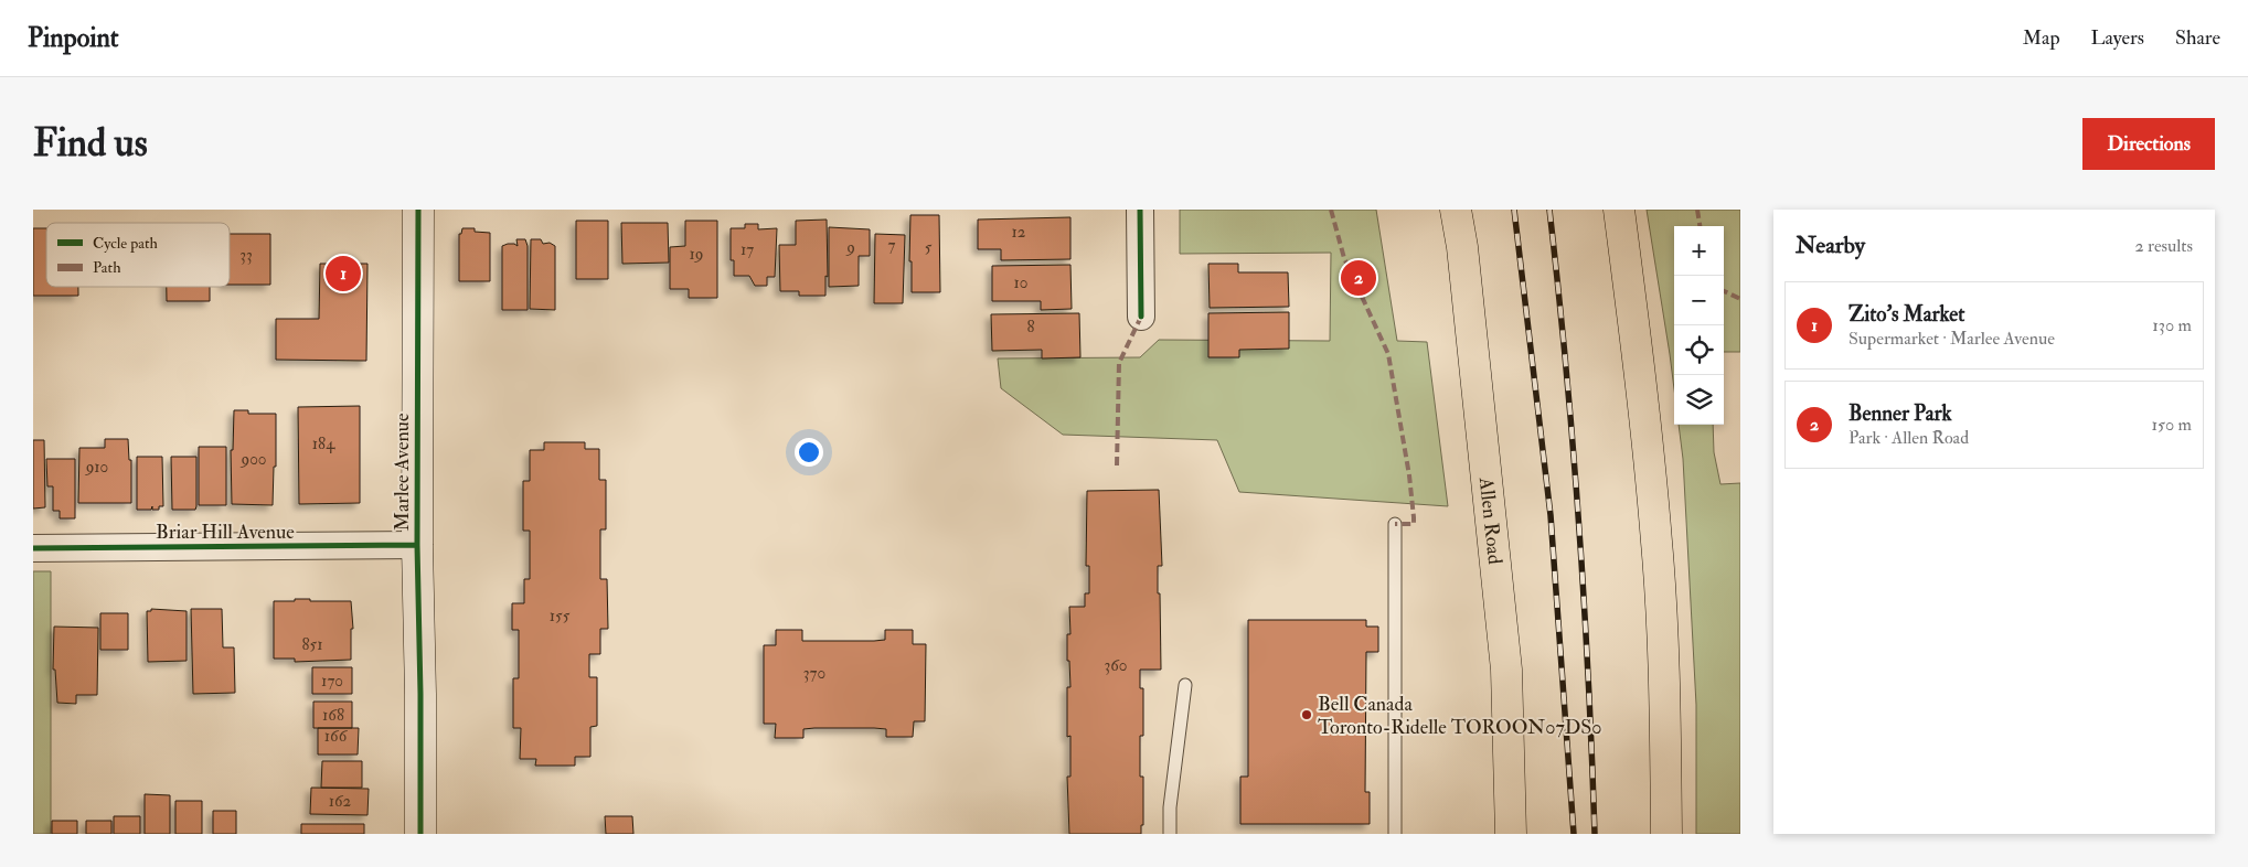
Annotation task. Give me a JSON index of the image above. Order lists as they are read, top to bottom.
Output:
{
  "streets": {
    "highway": ["Allen Road"],
    "street": ["Marlee Avenue", "Briar Hill Avenue"]
  },
  "crossings": [
    ["Marlee Avenue", "Briar Hill Avenue"]
  ],
  "places": ["Bell Canada Toronto-Ridelle TOROON07DS0"],
  "house_numbers": [
    "12",
    "7",
    "9",
    "5",
    "17",
    "19",
    "33",
    "10",
    "8",
    "184",
    "900",
    "910",
    "155",
    "851",
    "360",
    "370",
    "170",
    "168",
    "166",
    "162"
  ],
  "legend": ["Cycle path", "Path"],
  "page": {
    "header": "Pinpoint",
    "nav": ["Map", "Layers", "Share"],
    "buttons": "Directions",
    "title": "Find us",
    "heading": ["Nearby", "2 results"],
    "map_buttons": ["+", "−"],
    "pins": ["1", "2"],
    "list": [
      {
        "mark": "1",
        "name": "Zito's Market",
        "note": "Supermarket · Marlee Avenue",
        "value": "130 m"
      },
      {
        "mark": "2",
        "name": "Benner Park",
        "note": "Park · Allen Road",
        "value": "150 m"
      }
    ]
  }
}
